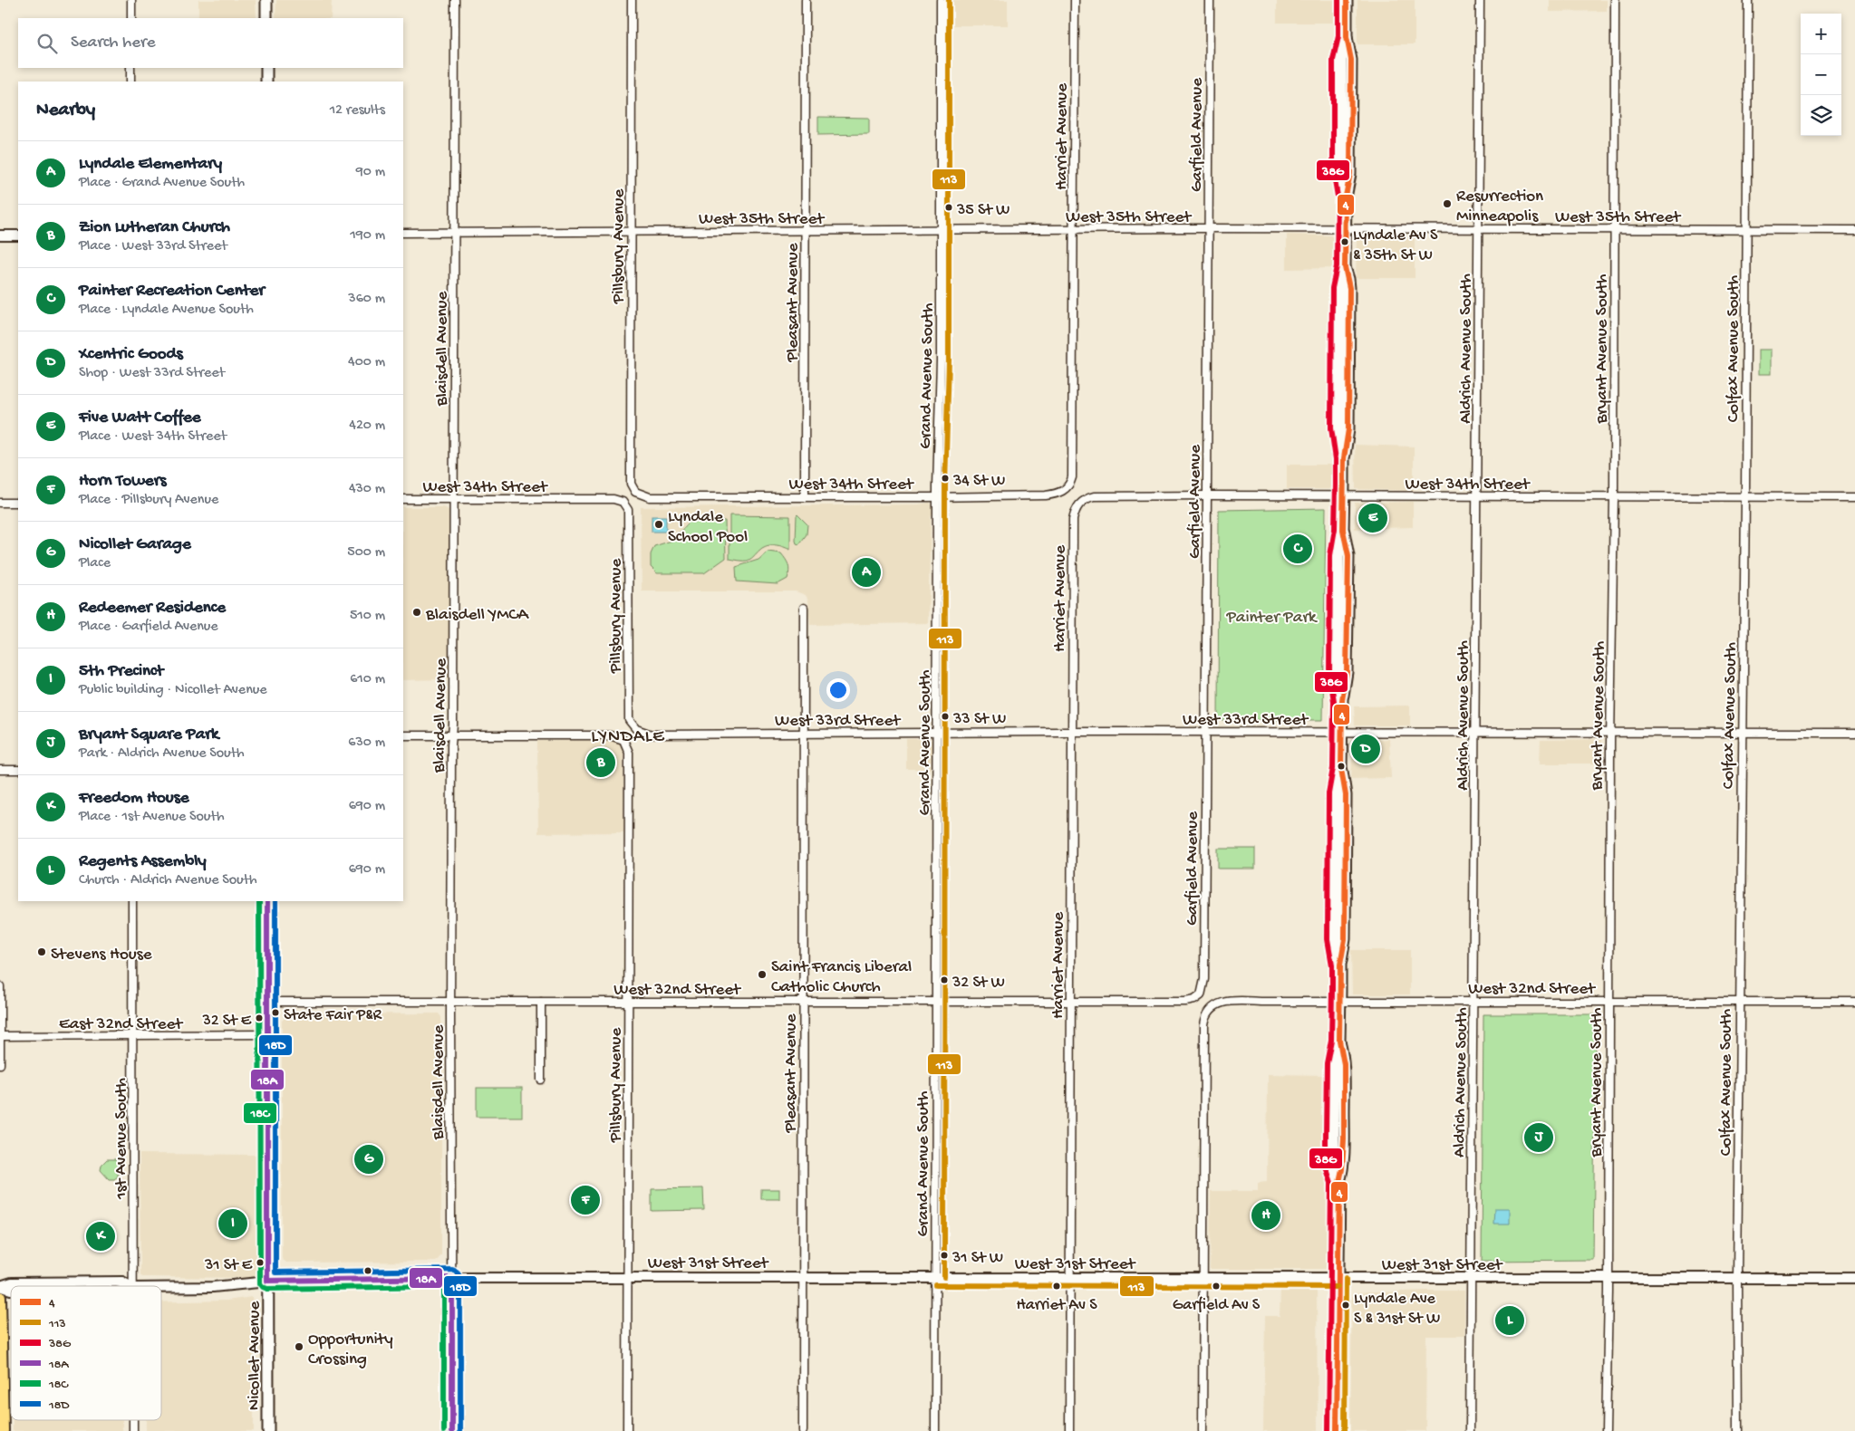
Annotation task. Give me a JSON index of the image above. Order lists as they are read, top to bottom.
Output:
{
  "streets": {
    "main road": ["Nicollet Avenue"],
    "street": [
      "Garfield Avenue",
      "Harriet Avenue",
      "West 35th Street",
      "Pillsbury Avenue",
      "Pleasant Avenue",
      "Blaisdell Avenue",
      "Aldrich Avenue South",
      "Bryant Avenue South",
      "Colfax Avenue South",
      "Grand Avenue South",
      "West 34th Street",
      "West 33rd Street",
      "West 32nd Street",
      "East 32nd Street",
      "1st Avenue South",
      "West 31st Street"
    ]
  },
  "crossings": [
    ["Garfield Avenue", "West 35th Street"],
    ["Garfield Avenue", "West 34th Street"],
    ["Garfield Avenue", "West 33rd Street"],
    ["Garfield Avenue", "West 32nd Street"],
    ["Harriet Avenue", "West 35th Street"],
    ["Harriet Avenue", "West 34th Street"],
    ["Harriet Avenue", "West 33rd Street"],
    ["Harriet Avenue", "West 32nd Street"],
    ["Harriet Avenue", "West 31st Street"],
    ["West 35th Street", "Pillsbury Avenue"],
    ["West 35th Street", "Pleasant Avenue"],
    ["West 35th Street", "Blaisdell Avenue"],
    ["West 35th Street", "Aldrich Avenue South"],
    ["West 35th Street", "Bryant Avenue South"],
    ["West 35th Street", "Colfax Avenue South"],
    ["West 35th Street", "Grand Avenue South"],
    ["Pillsbury Avenue", "Blaisdell Avenue"],
    ["Pillsbury Avenue", "West 34th Street"],
    ["Pillsbury Avenue", "West 33rd Street"],
    ["Pillsbury Avenue", "West 32nd Street"],
    ["Pillsbury Avenue", "West 31st Street"],
    ["Pleasant Avenue", "West 34th Street"],
    ["Pleasant Avenue", "West 33rd Street"],
    ["Pleasant Avenue", "West 32nd Street"],
    ["Pleasant Avenue", "West 31st Street"],
    ["Blaisdell Avenue", "West 34th Street"],
    ["Blaisdell Avenue", "West 32nd Street"],
    ["Blaisdell Avenue", "West 31st Street"],
    ["Aldrich Avenue South", "West 34th Street"],
    ["Aldrich Avenue South", "West 33rd Street"],
    ["Aldrich Avenue South", "West 32nd Street"],
    ["Aldrich Avenue South", "West 31st Street"],
    ["Bryant Avenue South", "West 34th Street"],
    ["Bryant Avenue South", "West 33rd Street"],
    ["Bryant Avenue South", "West 32nd Street"],
    ["Bryant Avenue South", "West 31st Street"],
    ["Colfax Avenue South", "West 34th Street"],
    ["Colfax Avenue South", "West 33rd Street"],
    ["Colfax Avenue South", "West 32nd Street"],
    ["Colfax Avenue South", "West 31st Street"],
    ["Grand Avenue South", "West 34th Street"],
    ["Grand Avenue South", "West 33rd Street"],
    ["Grand Avenue South", "West 32nd Street"],
    ["Grand Avenue South", "West 31st Street"],
    ["West 32nd Street", "West 31st Street"],
    ["West 32nd Street", "Nicollet Avenue"],
    ["East 32nd Street", "1st Avenue South"],
    ["East 32nd Street", "Nicollet Avenue"],
    ["West 31st Street", "Nicollet Avenue"]
  ],
  "districts": ["LYNDALE"],
  "parks": ["Painter Park"],
  "places": [
    "Resurrection Minneapolis",
    "35 St W",
    "Lyndale Av S & 35th St W",
    "34 St W",
    "Lyndale School Pool",
    "Blaisdell YMCA",
    "33 St W",
    "Stevens House",
    "Saint Francis Liberal Catholic Church",
    "32 St W",
    "State Fair P&R",
    "32 St E",
    "31 St W",
    "31 St E",
    "Harriet Av S",
    "Garfield Av S",
    "Lyndale Ave S & 31st St W",
    "Opportunity Crossing"
  ],
  "lines": [
    "transit line 4",
    "transit line 113",
    "transit line 38G",
    "transit line 18A",
    "transit line 18C",
    "transit line 18D"
  ],
  "legend": [
    "4",
    "113",
    "38G",
    "18A",
    "18C",
    "18D"
  ],
  "page": {
    "map_buttons": ["+", "−"],
    "search": "Search here",
    "heading": ["Nearby", "12 results"],
    "list": [
      {
        "mark": "A",
        "name": "Lyndale Elementary",
        "note": "Place · Grand Avenue South",
        "value": "90 m"
      },
      {
        "mark": "B",
        "name": "Zion Lutheran Church",
        "note": "Place · West 33rd Street",
        "value": "190 m"
      },
      {
        "mark": "C",
        "name": "Painter Recreation Center",
        "note": "Place · Lyndale Avenue South",
        "value": "360 m"
      },
      {
        "mark": "D",
        "name": "Xcentric Goods",
        "note": "Shop · West 33rd Street",
        "value": "400 m"
      },
      {
        "mark": "E",
        "name": "Five Watt Coffee",
        "note": "Place · West 34th Street",
        "value": "420 m"
      },
      {
        "mark": "F",
        "name": "Horn Towers",
        "note": "Place · Pillsbury Avenue",
        "value": "430 m"
      },
      {
        "mark": "G",
        "name": "Nicollet Garage",
        "note": "Place",
        "value": "500 m"
      },
      {
        "mark": "H",
        "name": "Redeemer Residence",
        "note": "Place · Garfield Avenue",
        "value": "510 m"
      },
      {
        "mark": "I",
        "name": "5th Precinct",
        "note": "Public building · Nicollet Avenue",
        "value": "610 m"
      },
      {
        "mark": "J",
        "name": "Bryant Square Park",
        "note": "Park · Aldrich Avenue South",
        "value": "630 m"
      },
      {
        "mark": "K",
        "name": "Freedom House",
        "note": "Place · 1st Avenue South",
        "value": "690 m"
      },
      {
        "mark": "L",
        "name": "Regents Assembly",
        "note": "Church · Aldrich Avenue South",
        "value": "690 m"
      }
    ],
    "pins": [
      "E",
      "C",
      "A",
      "D",
      "B",
      "J",
      "G",
      "F",
      "H",
      "I",
      "K",
      "L"
    ]
  }
}
